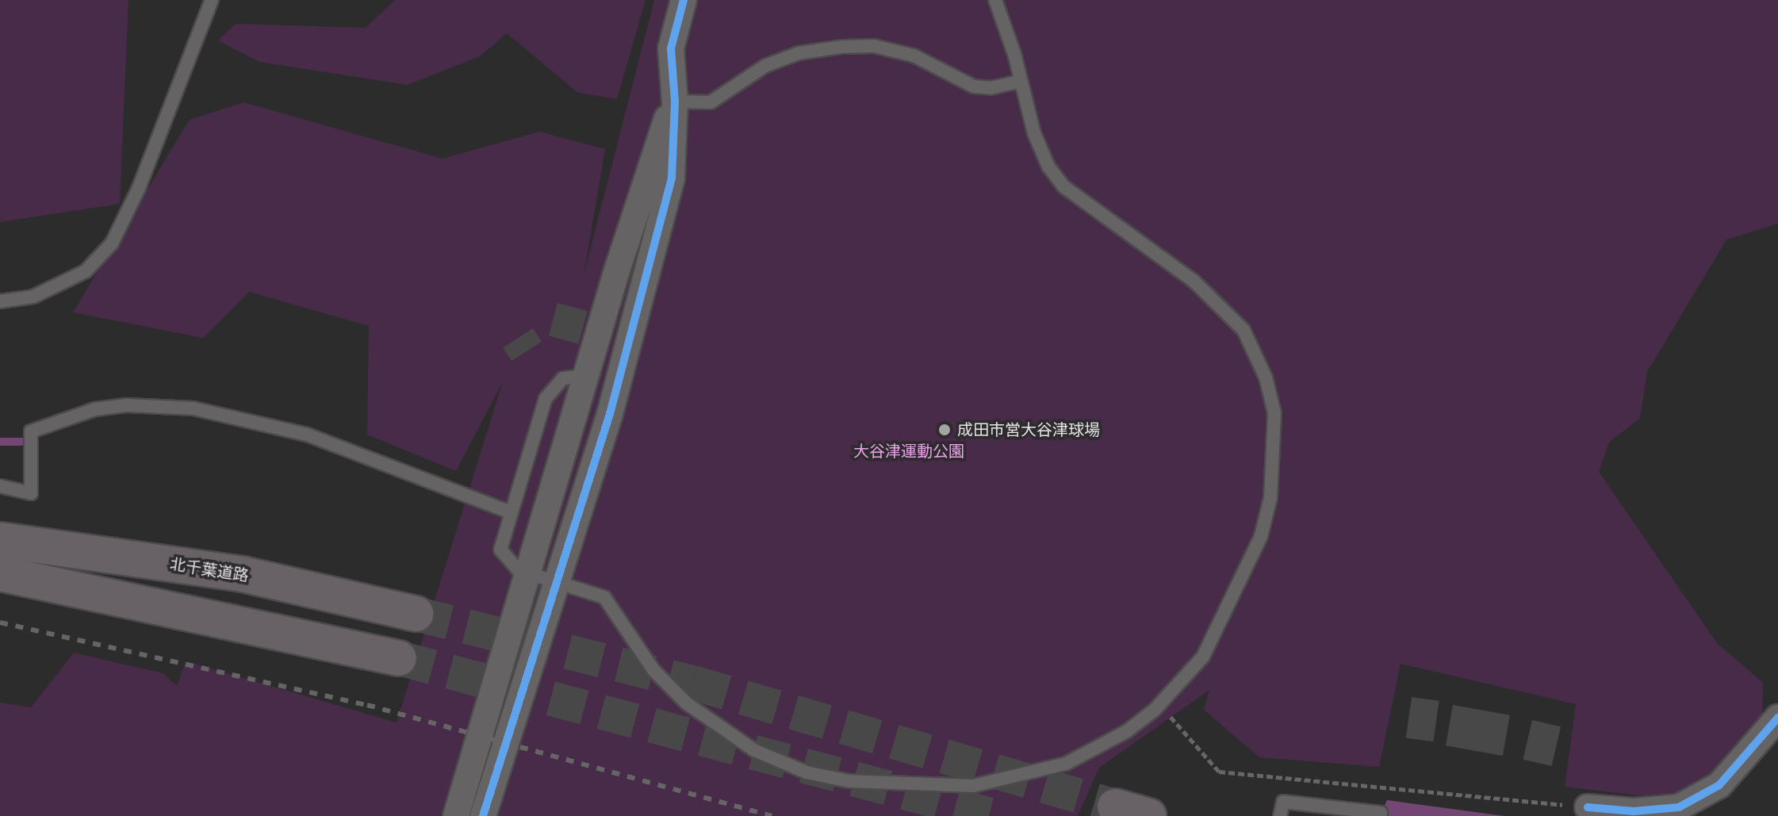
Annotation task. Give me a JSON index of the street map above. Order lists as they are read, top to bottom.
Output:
{
  "streets": {
    "highway": ["北千葉道路"]
  },
  "parks": ["大谷津運動公園"],
  "places": ["成田市営大谷津球場"]
}
